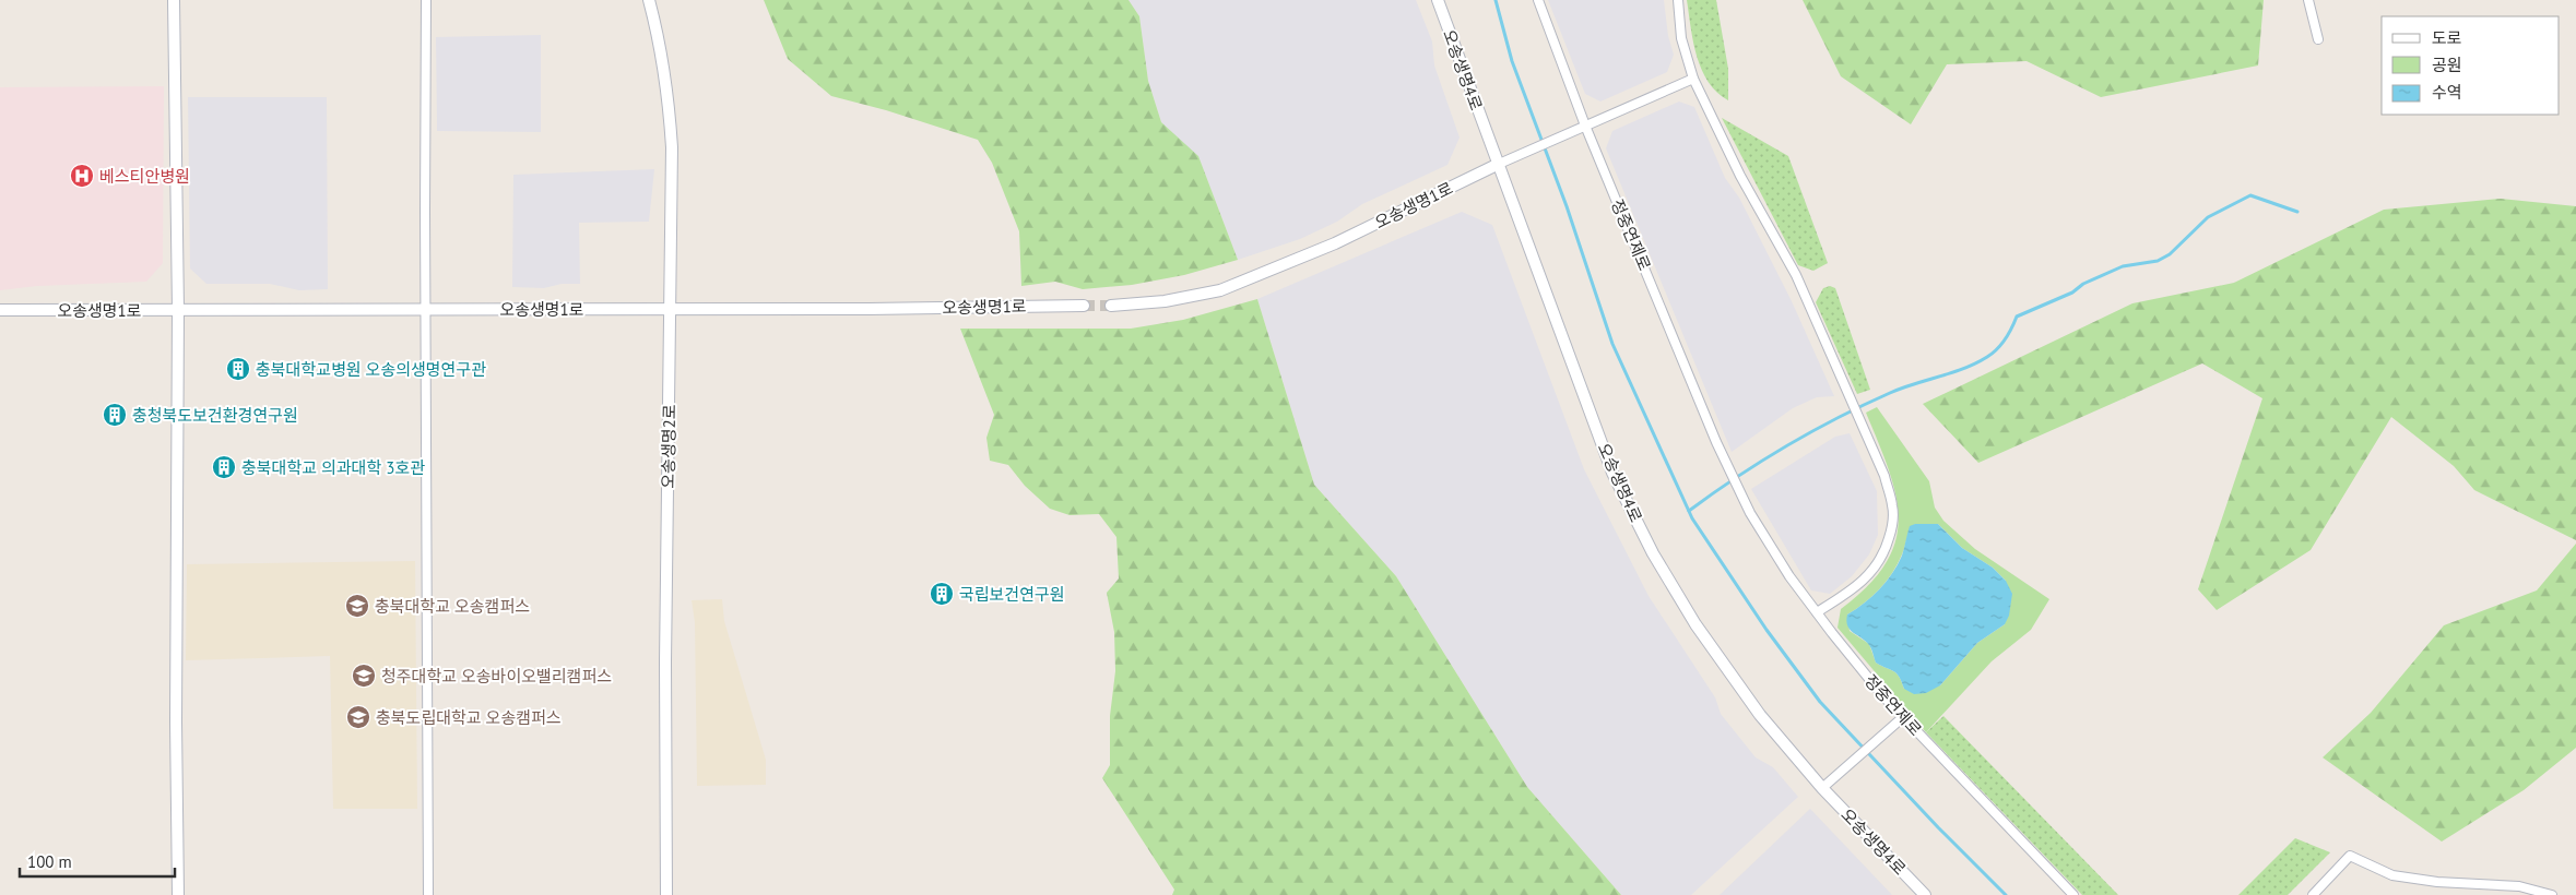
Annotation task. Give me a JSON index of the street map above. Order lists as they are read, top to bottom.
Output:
{
  "streets": {
    "street": [
      "오송생명4로",
      "오송생명1로",
      "정중연제로",
      "오송생명2로"
    ]
  },
  "crossings": [
    ["오송생명4로", "오송생명1로"],
    ["오송생명1로", "오송생명2로"]
  ],
  "places": {
    "hospital": ["베스티안병원"],
    "building": [
      "충북대학교병원 오송의생명연구관",
      "충청북도보건환경연구원",
      "충북대학교 의과대학 3호관",
      "국립보건연구원"
    ],
    "school or university": ["충북대학교 오송캠퍼스", "청주대학교 오송바이오밸리캠퍼스", "충북도립대학교 오송캠퍼스"]
  },
  "legend": ["도로", "공원", "수역"],
  "scale_bar": "100 m"
}
